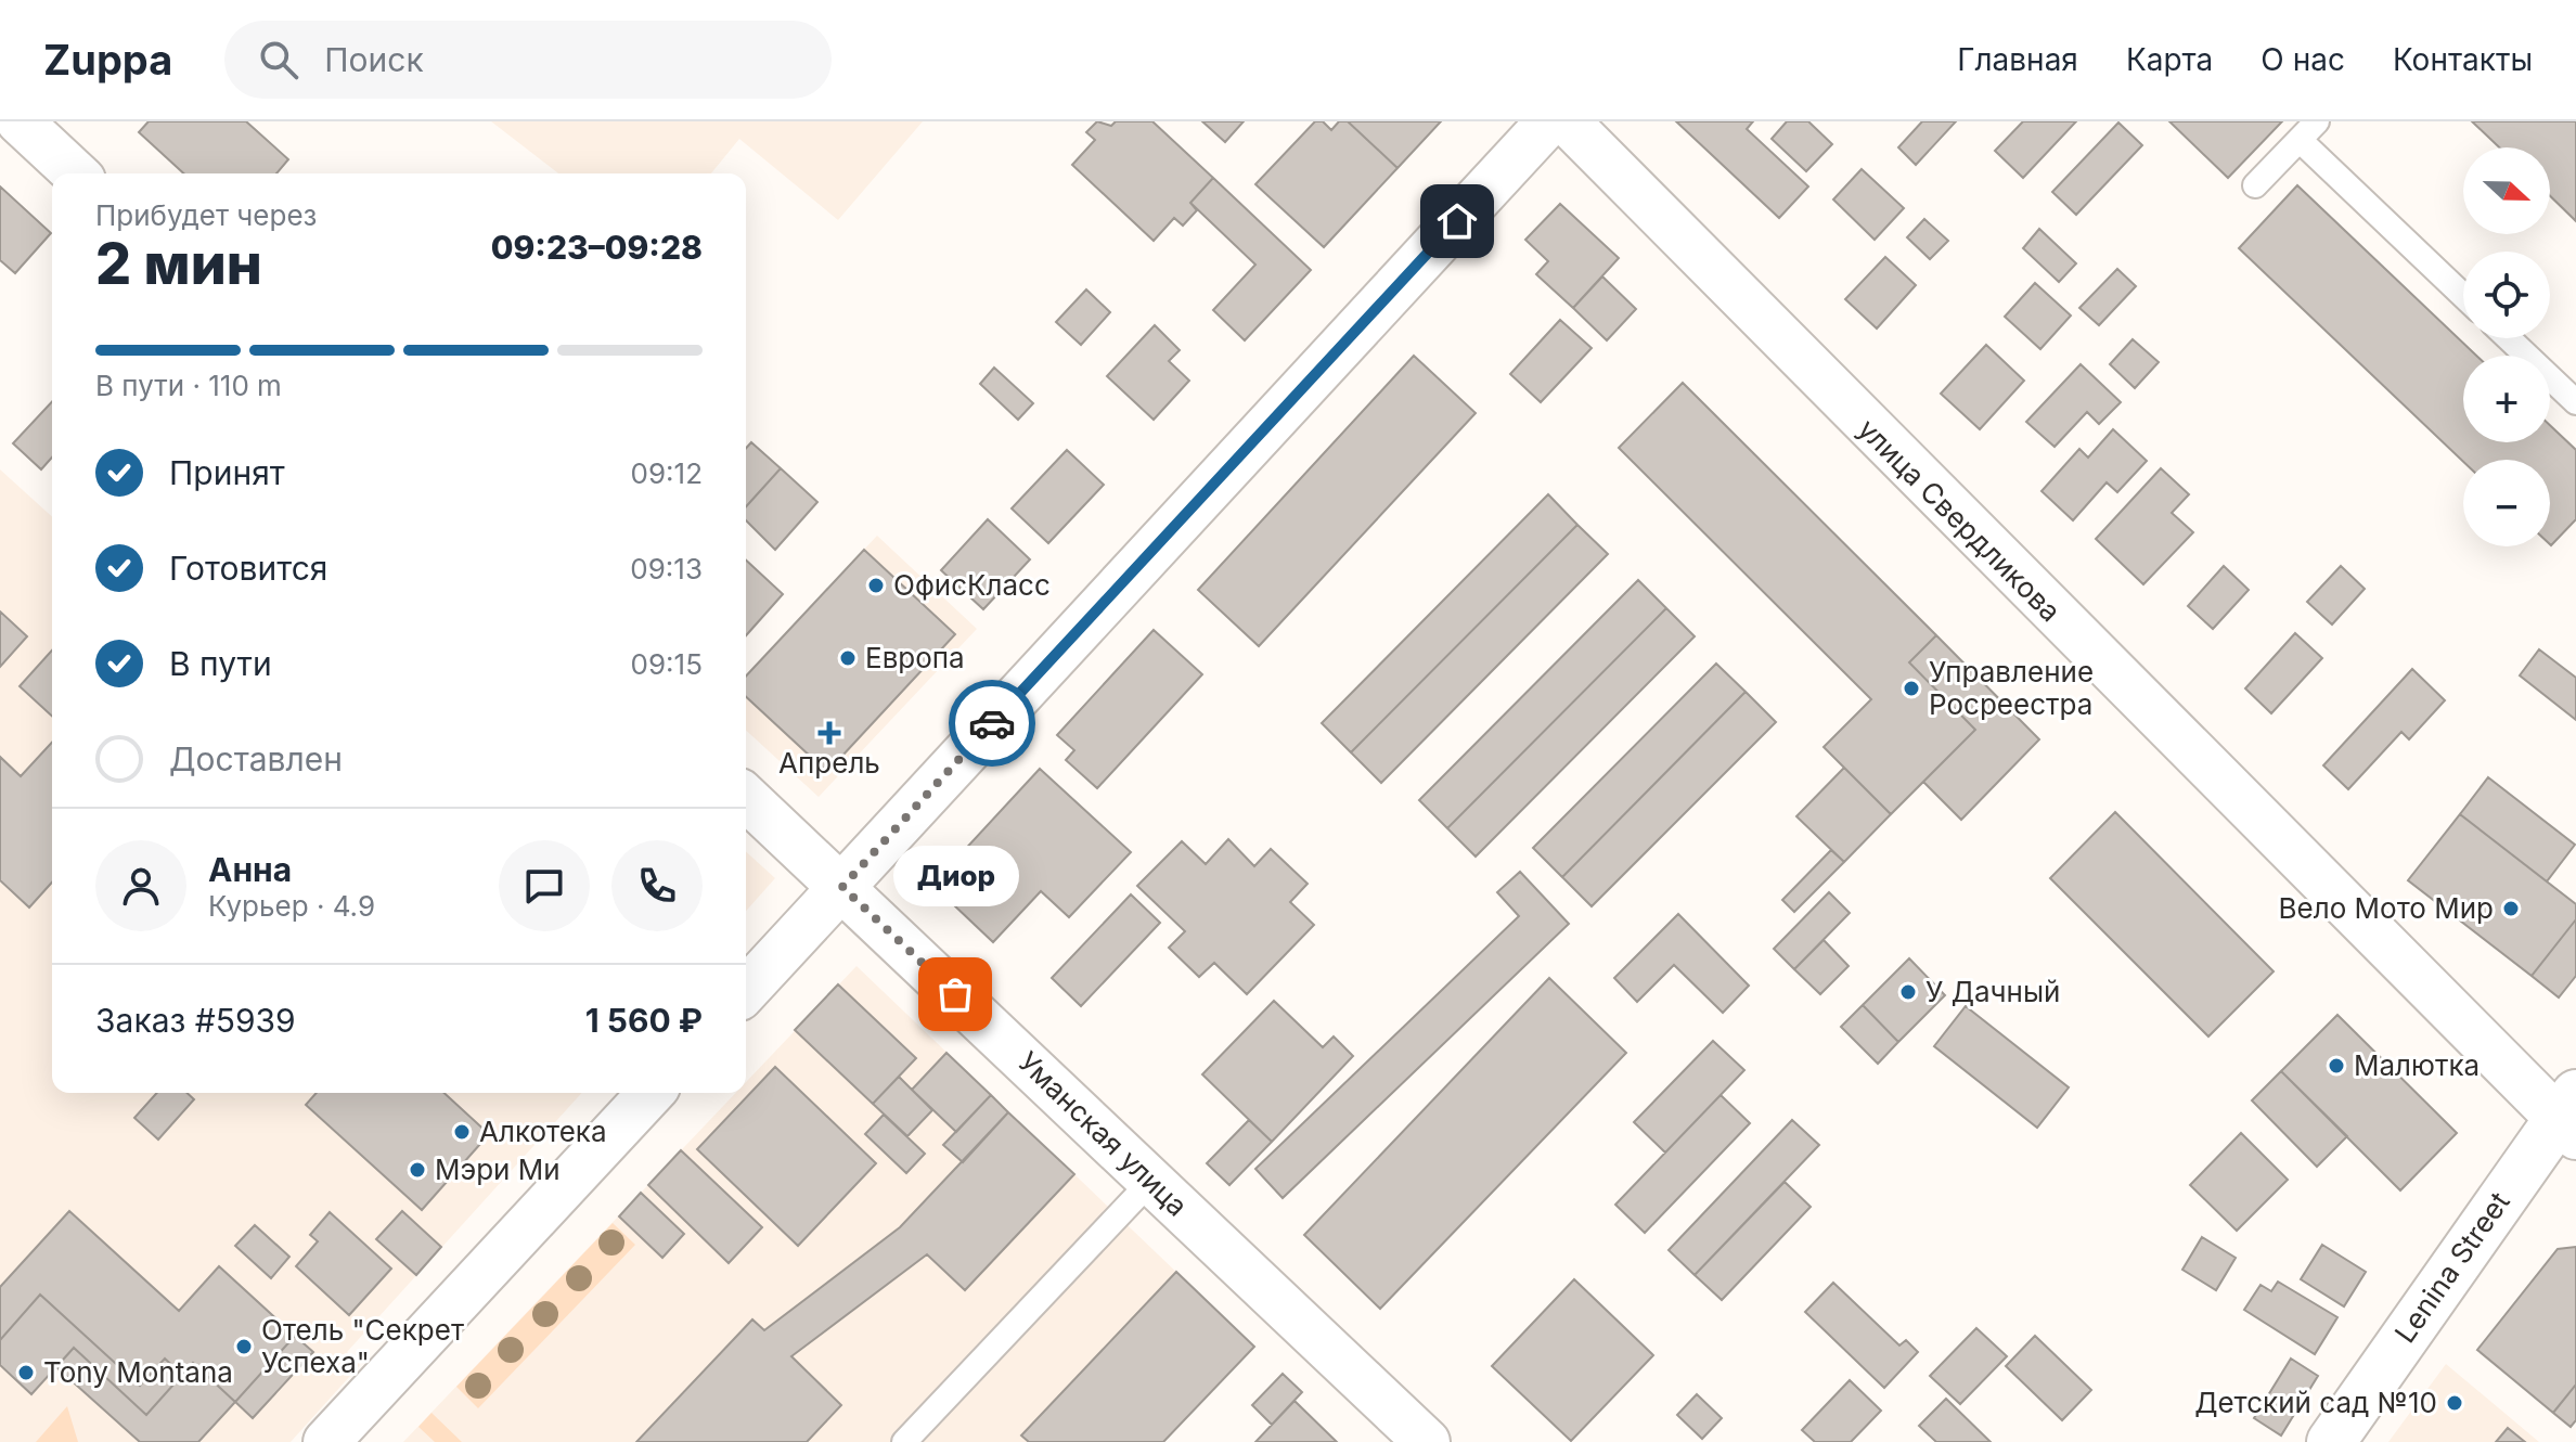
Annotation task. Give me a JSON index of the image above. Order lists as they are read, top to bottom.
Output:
{
  "streets": {
    "main road": ["Lenina Street"],
    "street": ["улица Свердликова", "Уманская улица"]
  },
  "crossings": [
    ["улица Свердликова", "Lenina Street"]
  ],
  "places": {
    "other": [
      "ОфисКласс",
      "Европа",
      "Управление Росреестра",
      "Вело Мото Мир",
      "У Дачный",
      "Диор",
      "Малютка",
      "Алкотека",
      "Мэри Ми",
      "Отель \"Секрет Успеха\"",
      "Tony Montana",
      "Детский сад №10"
    ],
    "health": ["Апрель"]
  },
  "north": "right",
  "page": {
    "header": "Zuppa",
    "search": "Поиск",
    "nav": [
      "Главная",
      "Карта",
      "О нас",
      "Контакты"
    ],
    "map_buttons": ["+", "−"],
    "heading": ["2 мин", "Прибудет через", "09:23–09:28"],
    "panel": [
      "Анна",
      "Курьер · 4.9",
      "Заказ #5939",
      "1 560 ₽"
    ],
    "bar": "В пути · 110 m",
    "list": [
      ["Принят", "09:12"],
      ["Готовится", "09:13"],
      ["В пути", "09:15"],
      "Доставлен"
    ],
    "bubble": "Диор"
  }
}
